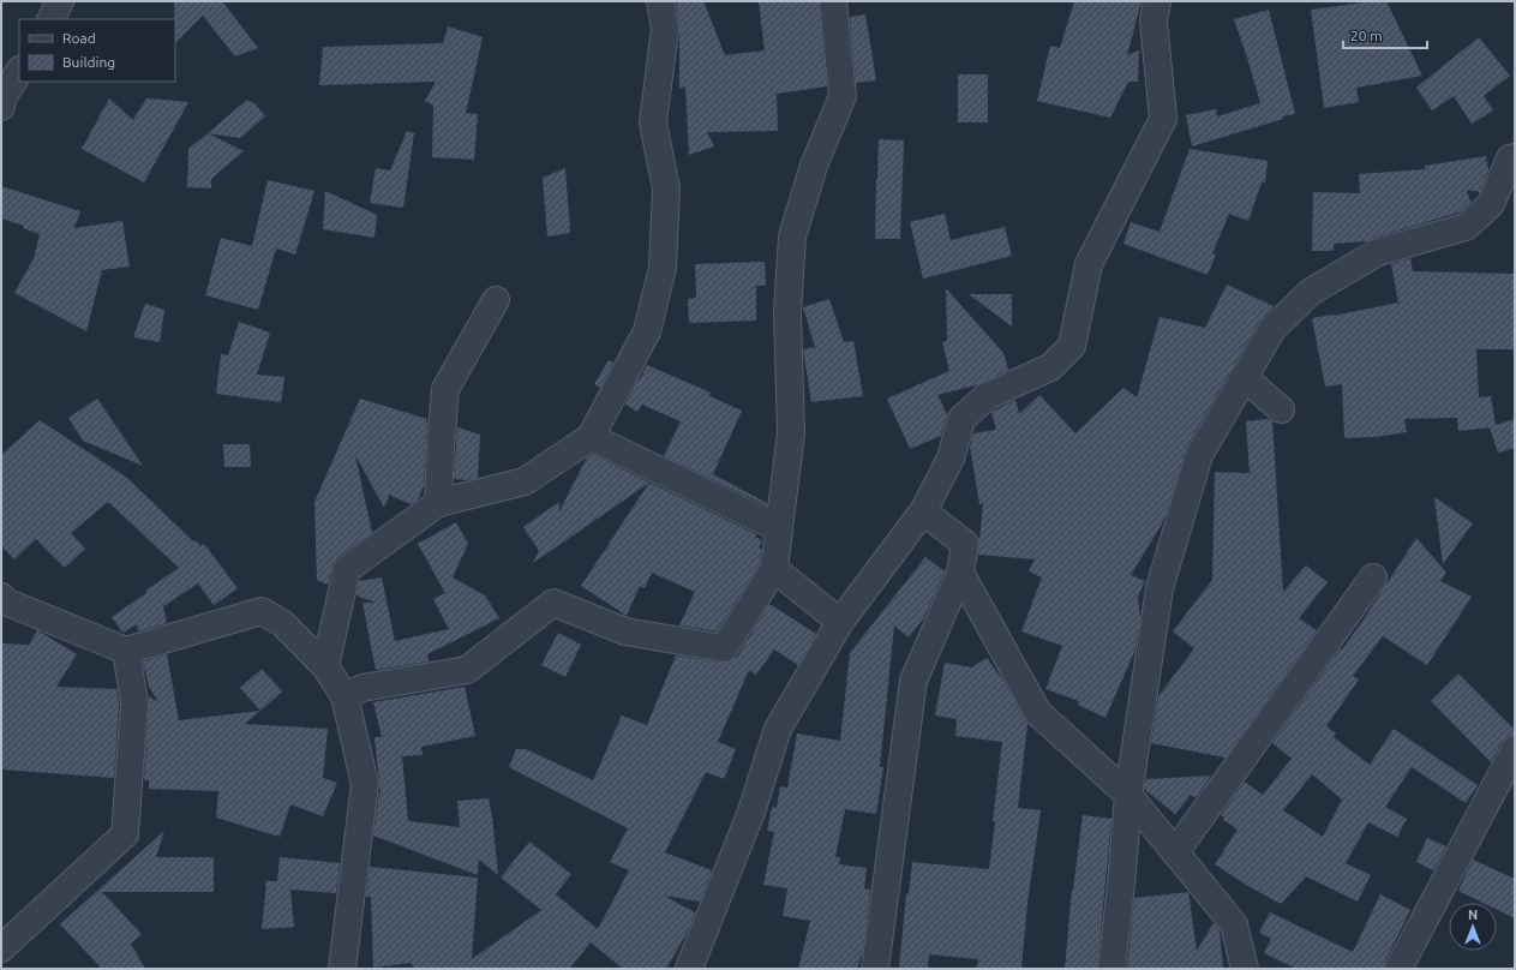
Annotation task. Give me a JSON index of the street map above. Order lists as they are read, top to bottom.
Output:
{
  "legend": ["Road", "Building"],
  "scale_bar": "20 m",
  "north": "top"
}
